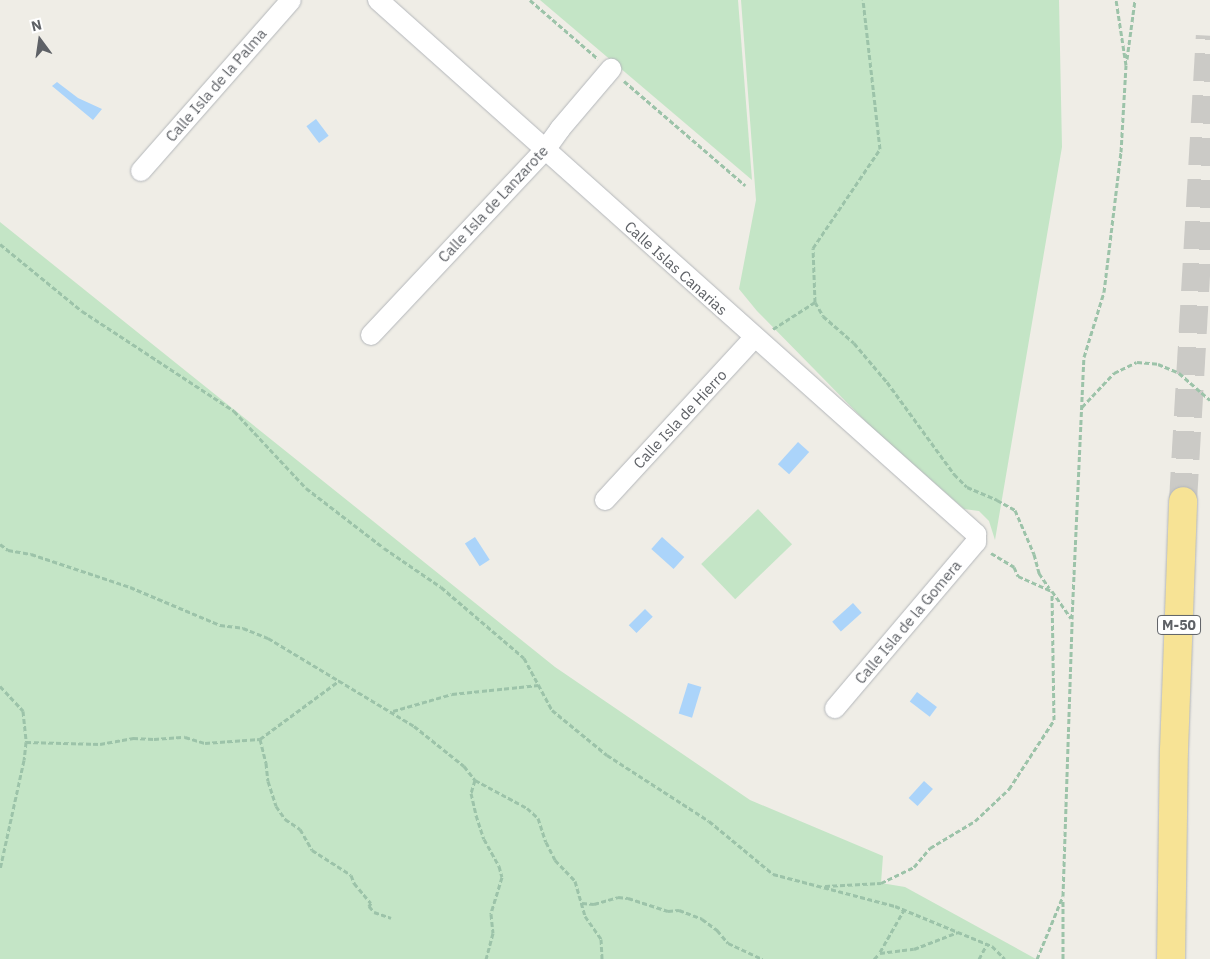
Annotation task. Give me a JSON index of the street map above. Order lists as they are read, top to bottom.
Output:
{
  "streets": {
    "highway": ["M-50"],
    "street": [
      "Calle Isla de la Palma",
      "Calle Isla de Lanzarote",
      "Calle Islas Canarias",
      "Calle Isla de Hierro",
      "Calle Isla de la Gomera"
    ]
  },
  "crossings": [
    ["Calle Isla de Lanzarote", "Calle Islas Canarias"],
    ["Calle Islas Canarias", "Calle Isla de Hierro"],
    ["Calle Islas Canarias", "Calle Isla de la Gomera"]
  ],
  "north": "top"
}
